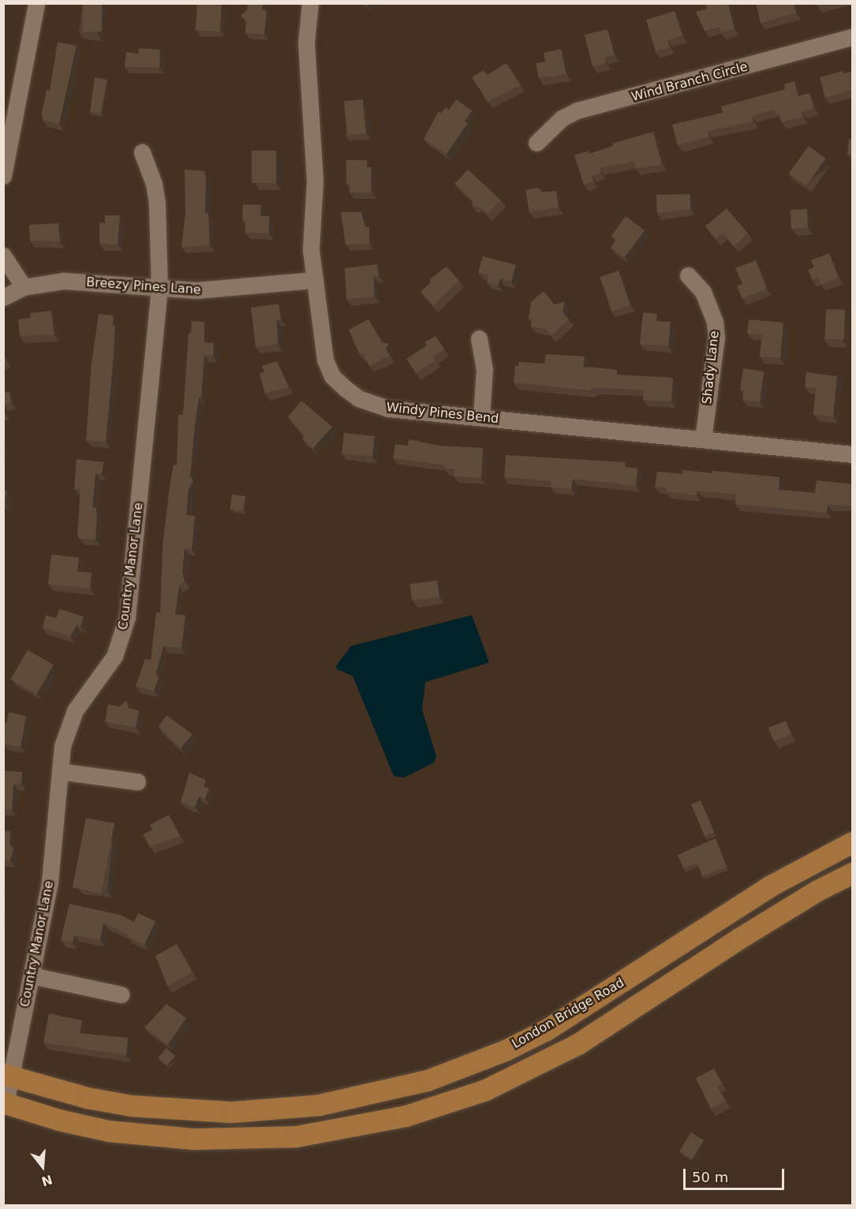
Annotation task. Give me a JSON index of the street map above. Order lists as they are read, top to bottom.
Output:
{
  "streets": {
    "main road": ["London Bridge Road"],
    "street": [
      "Wind Branch Circle",
      "Breezy Pines Lane",
      "Shady Lane",
      "Windy Pines Bend",
      "Country Manor Lane"
    ]
  },
  "crossings": [
    ["Breezy Pines Lane", "Windy Pines Bend"],
    ["Breezy Pines Lane", "Country Manor Lane"],
    ["Shady Lane", "Windy Pines Bend"],
    ["Country Manor Lane", "London Bridge Road"]
  ],
  "scale_bar": "50 m",
  "north": "bottom"
}
